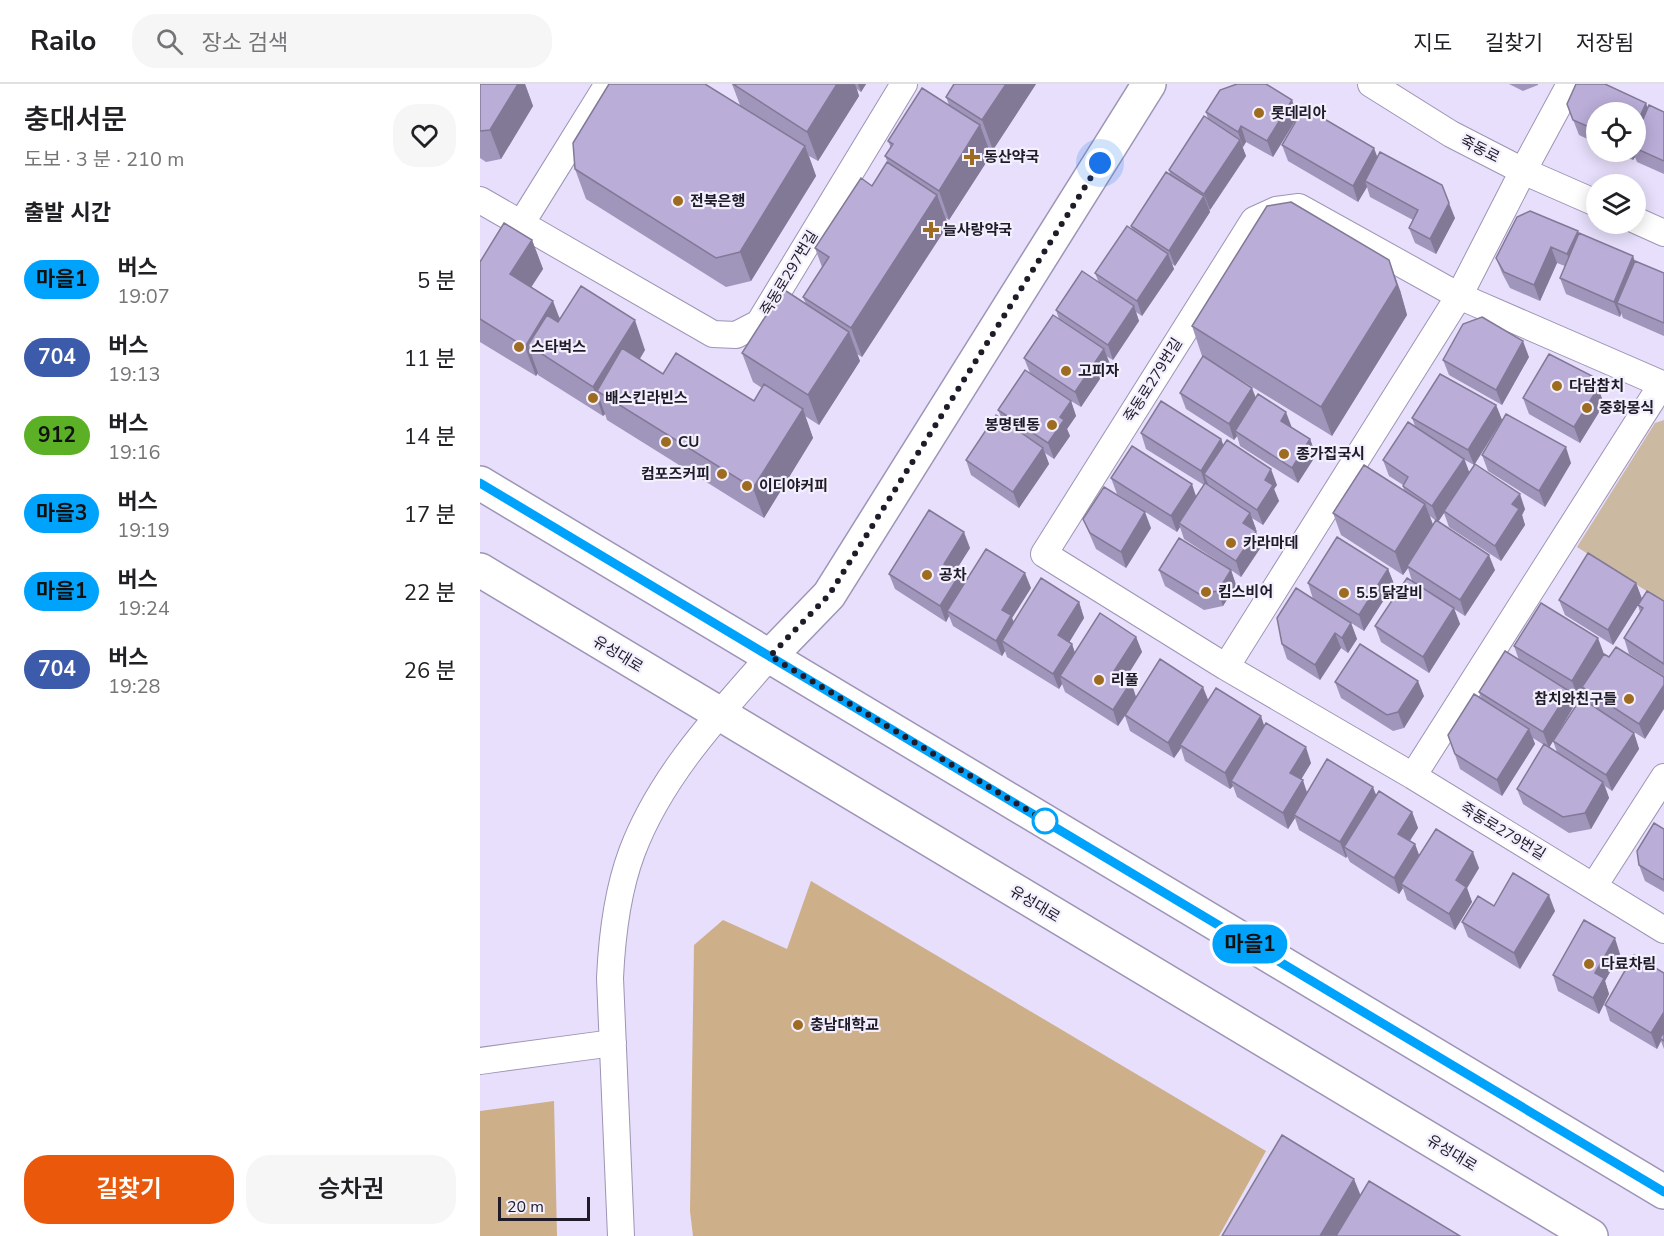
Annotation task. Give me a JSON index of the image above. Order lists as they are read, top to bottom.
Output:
{
  "streets": {
    "main road": ["유성대로"],
    "street": ["죽동로", "죽동로297번길", "죽동로279번길"]
  },
  "places": {
    "other": [
      "롯데리아",
      "전북은행",
      "스타벅스",
      "고피자",
      "다담참치",
      "배스킨라빈스",
      "중화몽식",
      "봉명텐동",
      "CU",
      "종가집국시",
      "컴포즈커피",
      "이디야커피",
      "카라마데",
      "공차",
      "킴스비어",
      "5.5 닭갈비",
      "리풀",
      "참치와친구들",
      "다료차림",
      "충남대학교"
    ],
    "health": ["동산약국", "늘사랑약국"]
  },
  "lines": ["bus line 마을1"],
  "scale_bar": "20 m",
  "page": {
    "header": "Railo",
    "search": "장소 검색",
    "nav": ["지도", "길찾기", "저장됨"],
    "heading": [
      ["충대서문", "도보 · 3 분 · 210 m"],
      "출발 시간"
    ],
    "on_map": "마을1",
    "list": [
      {
        "mark": "마을1",
        "name": "버스",
        "note": "19:07",
        "value": "5 분"
      },
      {
        "mark": "704",
        "name": "버스",
        "note": "19:13",
        "value": "11 분"
      },
      {
        "mark": "912",
        "name": "버스",
        "note": "19:16",
        "value": "14 분"
      },
      {
        "mark": "마을3",
        "name": "버스",
        "note": "19:19",
        "value": "17 분"
      },
      {
        "mark": "마을1",
        "name": "버스",
        "note": "19:24",
        "value": "22 분"
      },
      {
        "mark": "704",
        "name": "버스",
        "note": "19:28",
        "value": "26 분"
      }
    ],
    "buttons": ["길찾기", "승차권"],
    "scale": "20 m"
  }
}
